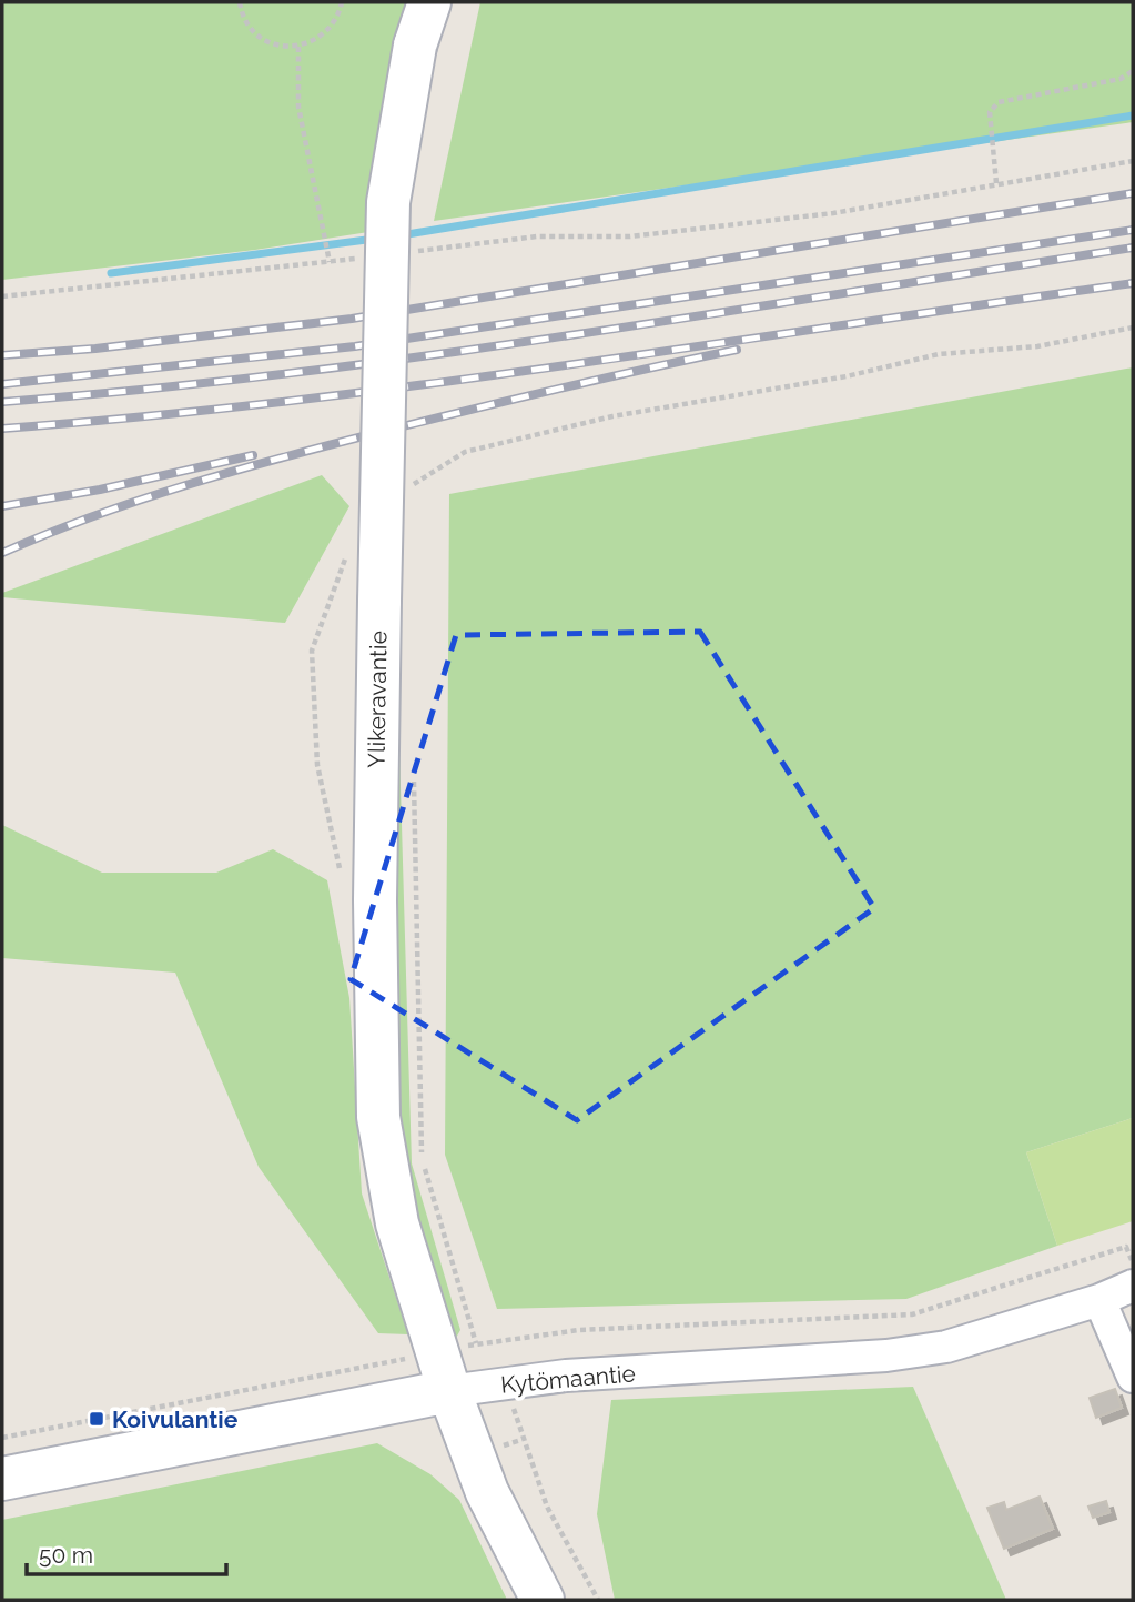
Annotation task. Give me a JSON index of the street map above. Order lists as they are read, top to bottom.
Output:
{
  "streets": {
    "street": ["Ylikeravantie", "Kytömaantie"]
  },
  "crossings": [
    ["Ylikeravantie", "Kytömaantie"]
  ],
  "places": {
    "transit": ["Koivulantie"]
  },
  "scale_bar": "50 m"
}
